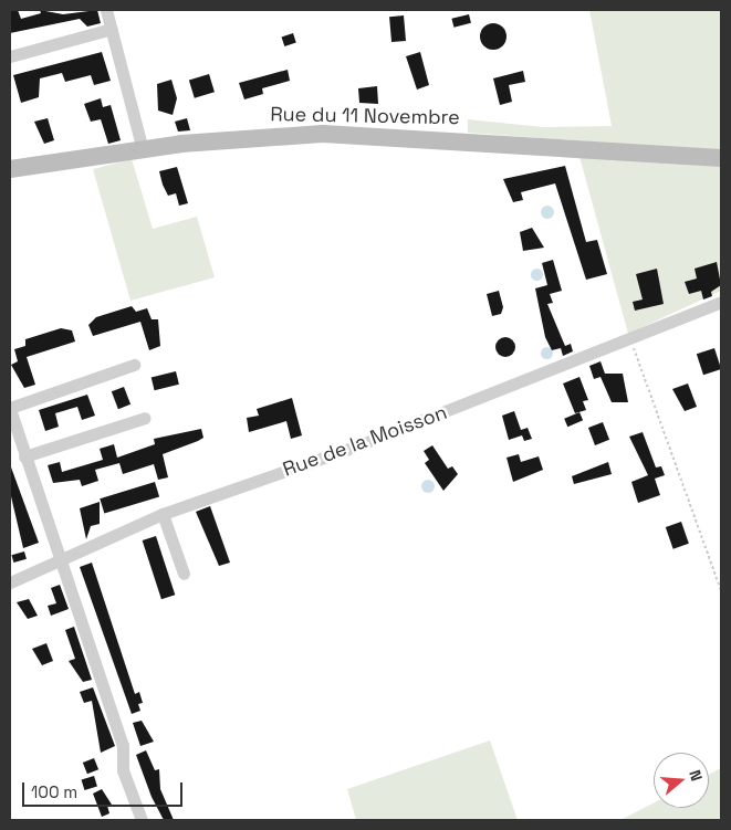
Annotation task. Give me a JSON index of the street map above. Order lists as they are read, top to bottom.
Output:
{
  "streets": {
    "street": ["Rue du 11 Novembre", "Rue de la Moisson"]
  },
  "scale_bar": "100 m",
  "north": "right"
}
